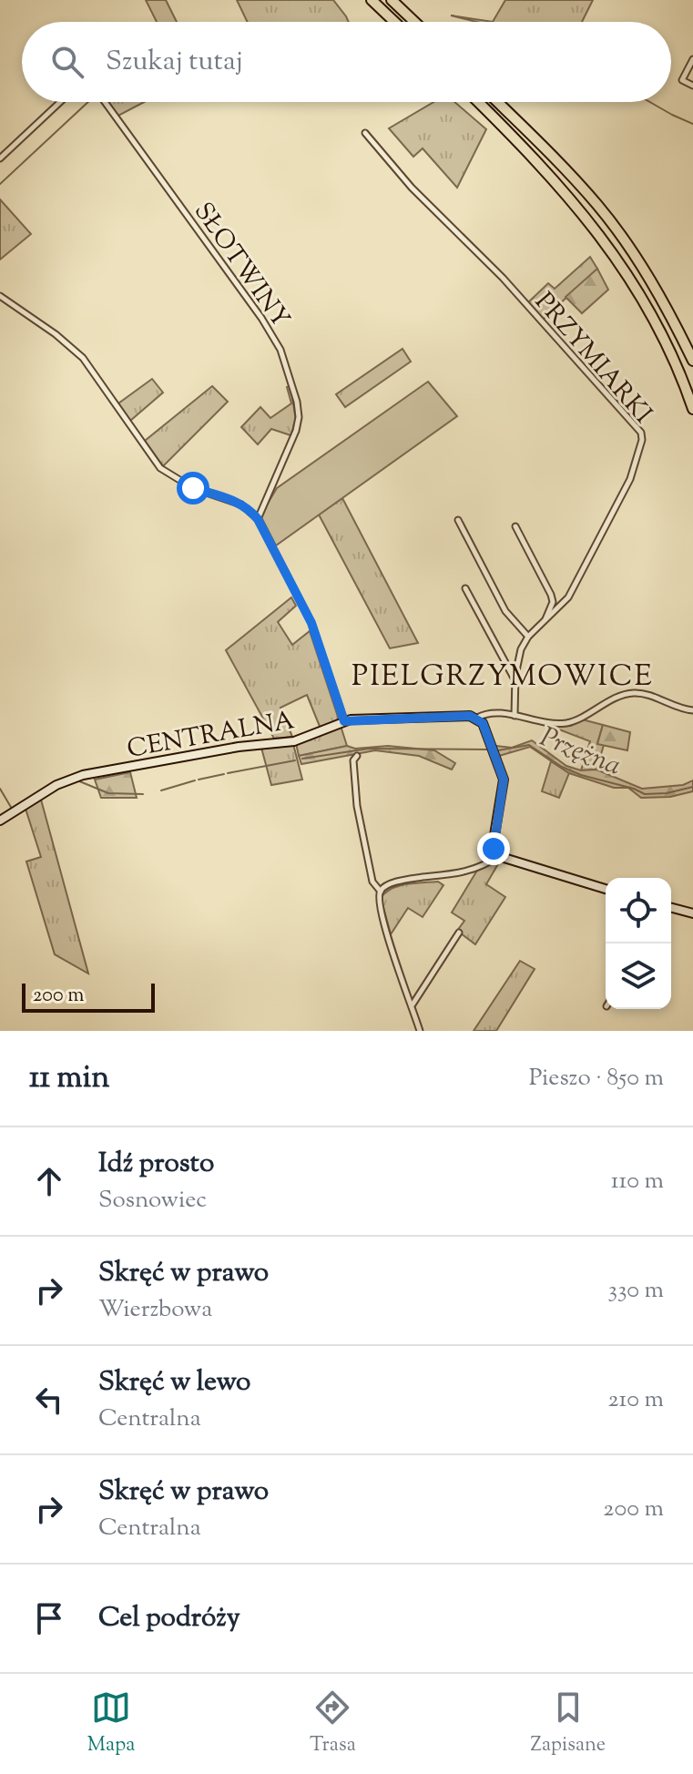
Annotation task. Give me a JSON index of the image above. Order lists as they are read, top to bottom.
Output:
{
  "streets": {
    "street": ["SŁOTWINY", "PRZYMIARKI", "CENTRALNA"]
  },
  "districts": ["PIELGRZYMOWICE"],
  "water": ["Przężna"],
  "scale_bar": "200 m",
  "page": {
    "search": "Szukaj tutaj",
    "scale": "200 m",
    "heading": ["11 min", "Pieszo · 850 m"],
    "list": [
      ["Idź prosto", "Sosnowiec", "110 m"],
      ["Skręć w prawo", "Wierzbowa", "330 m"],
      ["Skręć w lewo", "Centralna", "210 m"],
      ["Skręć w prawo", "Centralna", "200 m"],
      "Cel podróży"
    ],
    "nav": ["Mapa", "Trasa", "Zapisane"]
  }
}
